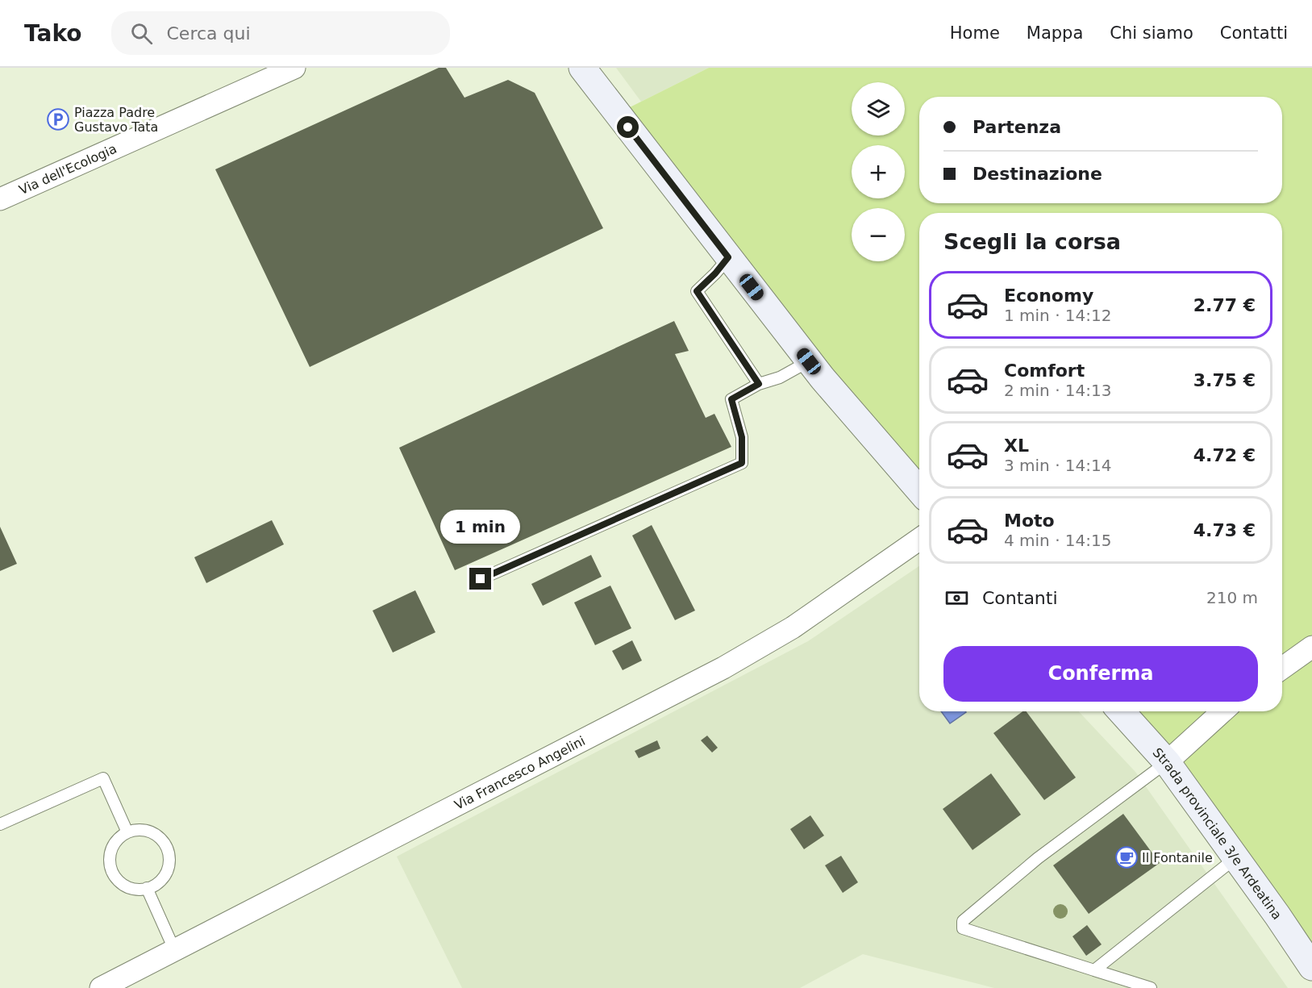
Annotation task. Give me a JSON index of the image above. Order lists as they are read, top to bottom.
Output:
{
  "streets": {
    "main road": ["Strada provinciale 3/e Ardeatina"],
    "street": ["Via dell'Ecologia", "Via Francesco Angelini"]
  },
  "places": {
    "parking": ["Piazza Padre Gustavo Tata"],
    "cafe": ["Il Fontanile"]
  },
  "page": {
    "header": "Tako",
    "search": "Cerca qui",
    "nav": [
      "Home",
      "Mappa",
      "Chi siamo",
      "Contatti"
    ],
    "map_buttons": ["+", "−"],
    "banner": ["Partenza", "Destinazione"],
    "heading": "Scegli la corsa",
    "list": [
      {
        "name": "Economy",
        "note": "1 min · 14:12",
        "value": "2.77 €"
      },
      {
        "name": "Comfort",
        "note": "2 min · 14:13",
        "value": "3.75 €"
      },
      {
        "name": "XL",
        "note": "3 min · 14:14",
        "value": "4.72 €"
      },
      {
        "name": "Moto",
        "note": "4 min · 14:15",
        "value": "4.73 €"
      }
    ],
    "bubble": "1 min",
    "pay": ["Contanti", "210 m"],
    "buttons": "Conferma"
  }
}
